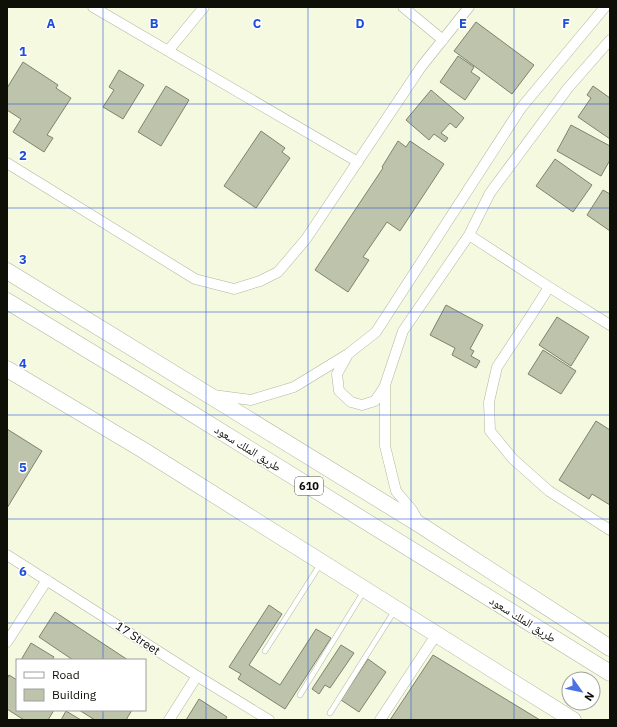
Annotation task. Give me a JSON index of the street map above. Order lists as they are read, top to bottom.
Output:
{
  "streets": {
    "main road": ["طريق الملك سعود", "610"],
    "street": ["17 Street"]
  },
  "legend": ["Road", "Building"],
  "north": "bottom right",
  "grid": {
    "columns": [
      "A",
      "B",
      "C",
      "D",
      "E",
      "F"
    ],
    "rows": [
      "1",
      "2",
      "3",
      "4",
      "5",
      "6"
    ]
  }
}
